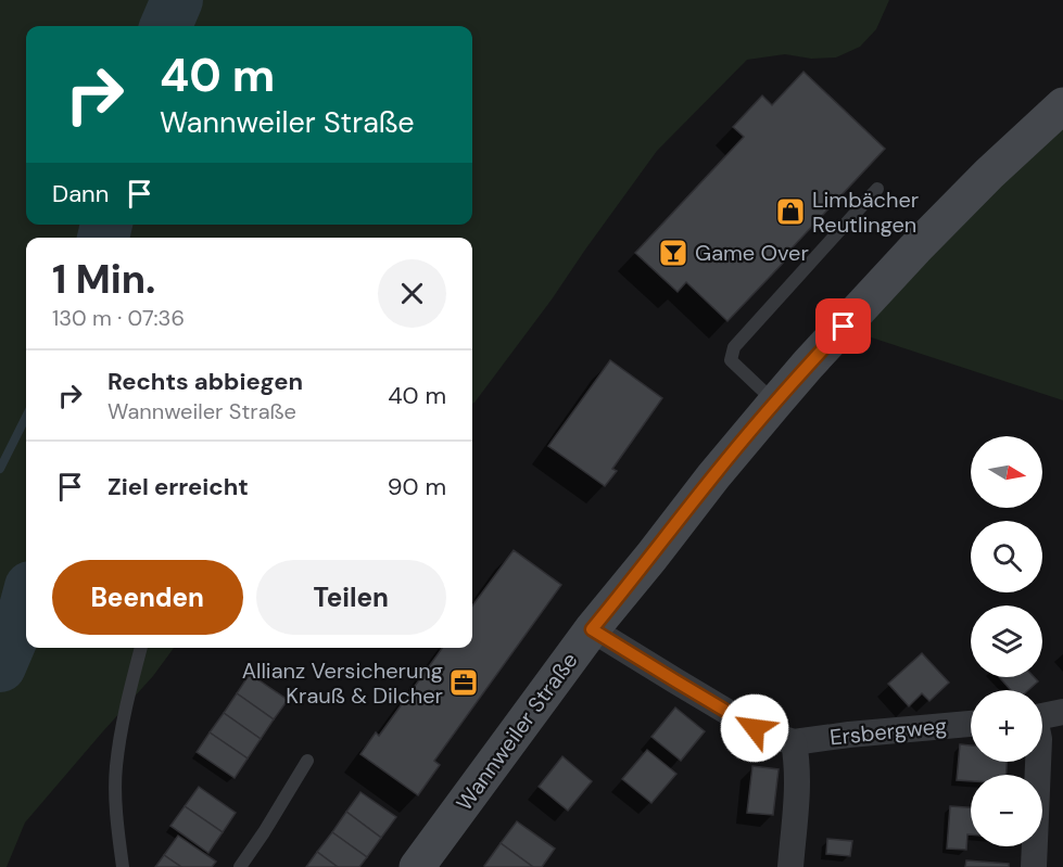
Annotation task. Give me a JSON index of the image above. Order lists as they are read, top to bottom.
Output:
{
  "streets": {
    "main road": ["Wannweiler Straße"],
    "street": ["Ersbergweg"]
  },
  "crossings": [
    ["Wannweiler Straße", "Ersbergweg"]
  ],
  "places": {
    "shop": ["Limbächer Reutlingen"],
    "bar": ["Game Over"],
    "office": ["Allianz Versicherung Krauß & Dilcher"]
  },
  "north": "right",
  "page": {
    "turn": ["40 m", "Wannweiler Straße"],
    "then": "Dann",
    "heading": ["1 Min.", "130 m · 07:36"],
    "list": [
      {
        "name": "Rechts abbiegen",
        "note": "Wannweiler Straße",
        "value": "40 m"
      },
      {
        "name": "Ziel erreicht",
        "value": "90 m"
      }
    ],
    "map_buttons": ["+", "−"],
    "buttons": ["Beenden", "Teilen"]
  }
}
